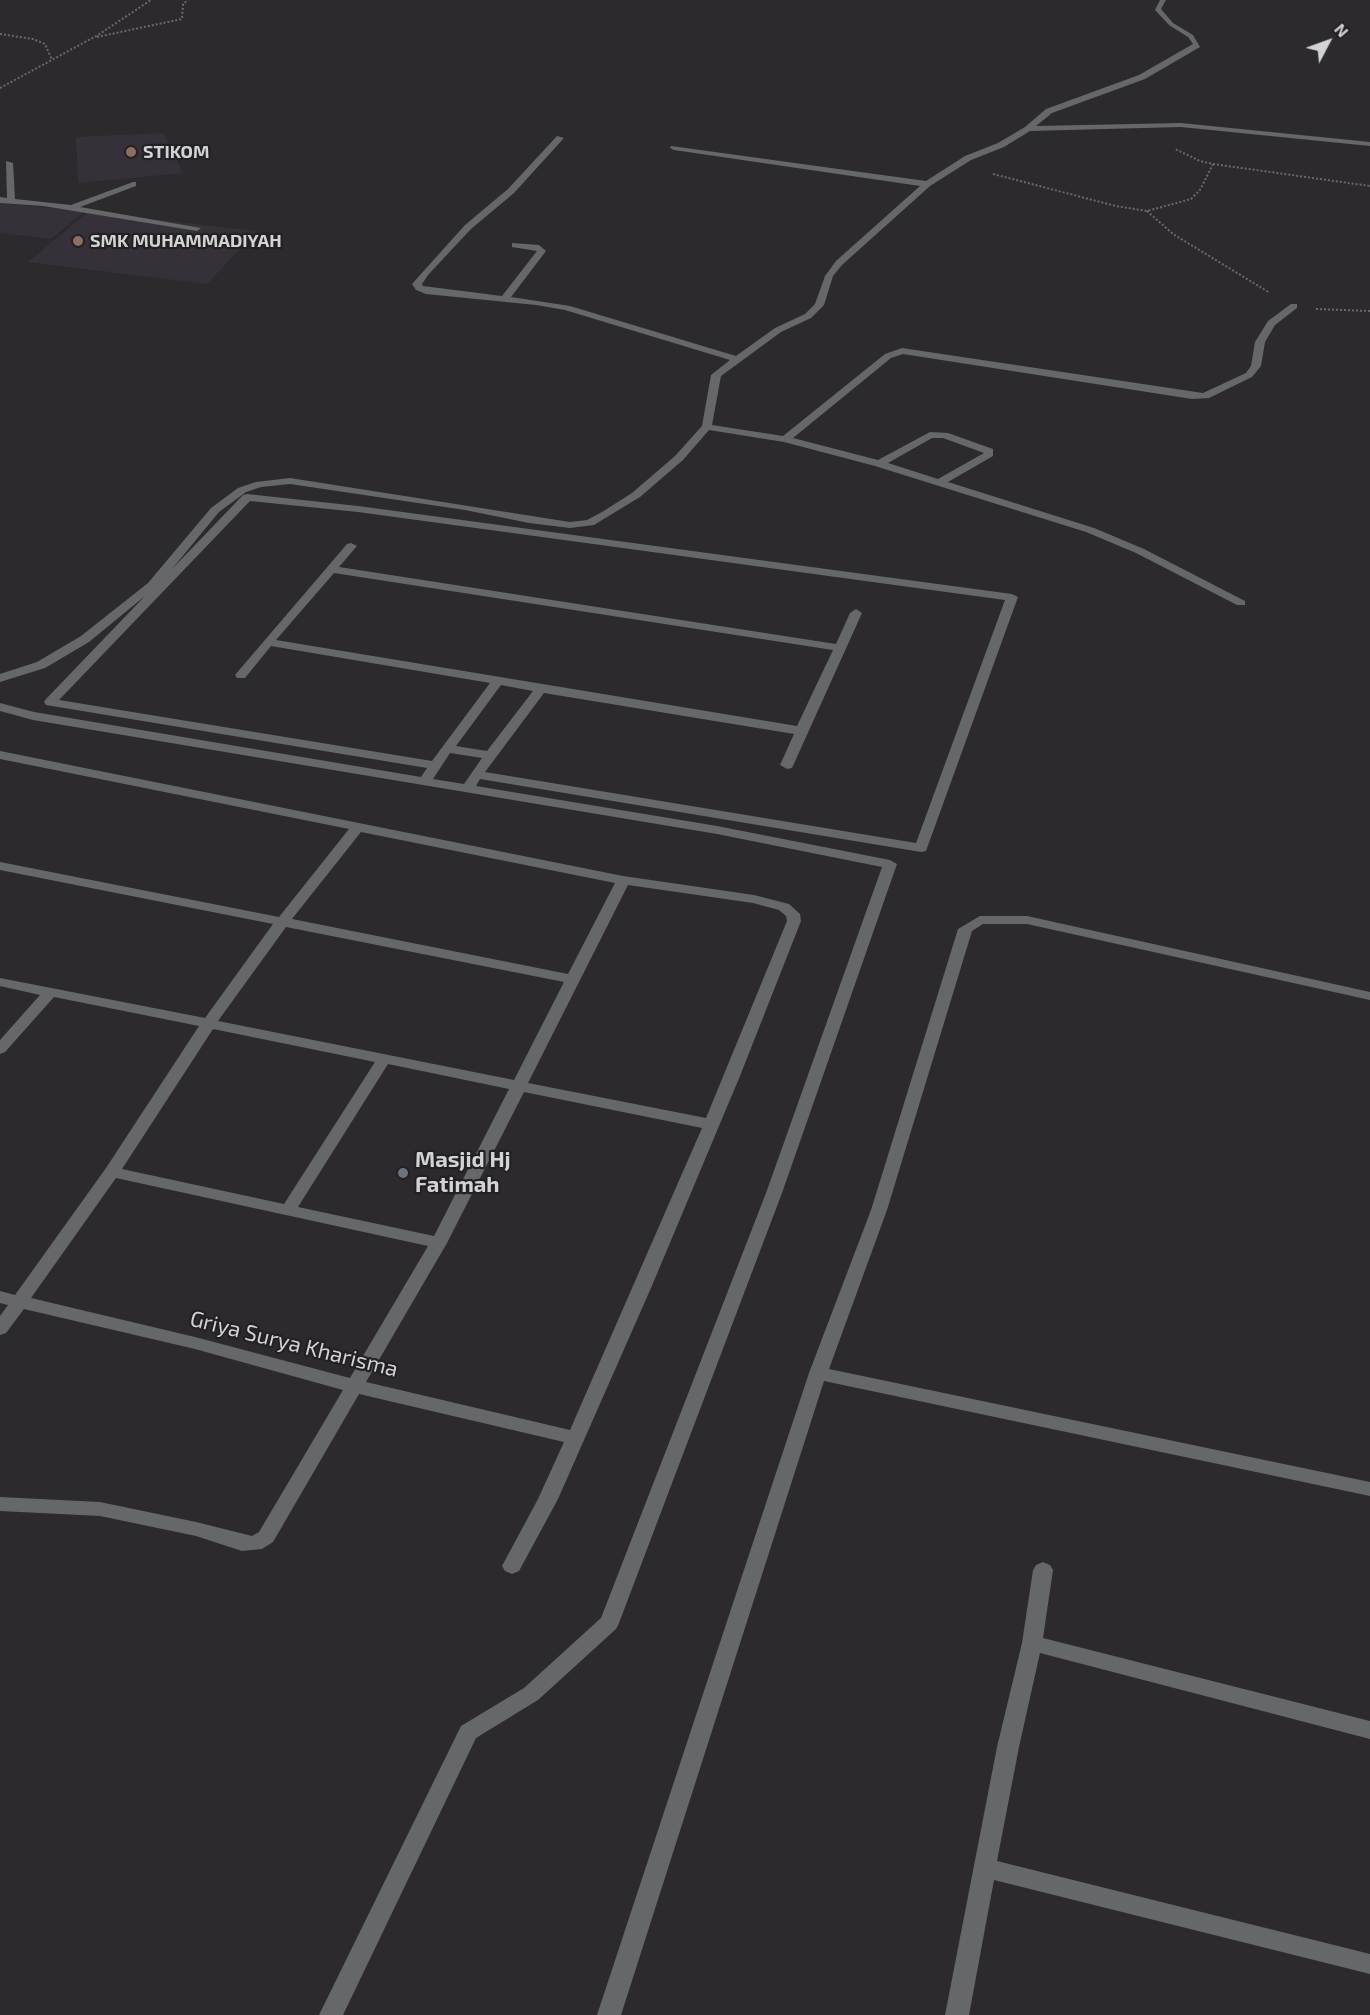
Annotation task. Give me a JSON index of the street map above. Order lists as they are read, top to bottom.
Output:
{
  "streets": {
    "street": ["Griya Surya Kharisma"]
  },
  "places": ["STIKOM", "SMK MUHAMMADIYAH", "Masjid Hj Fatimah"],
  "north": "top right"
}
